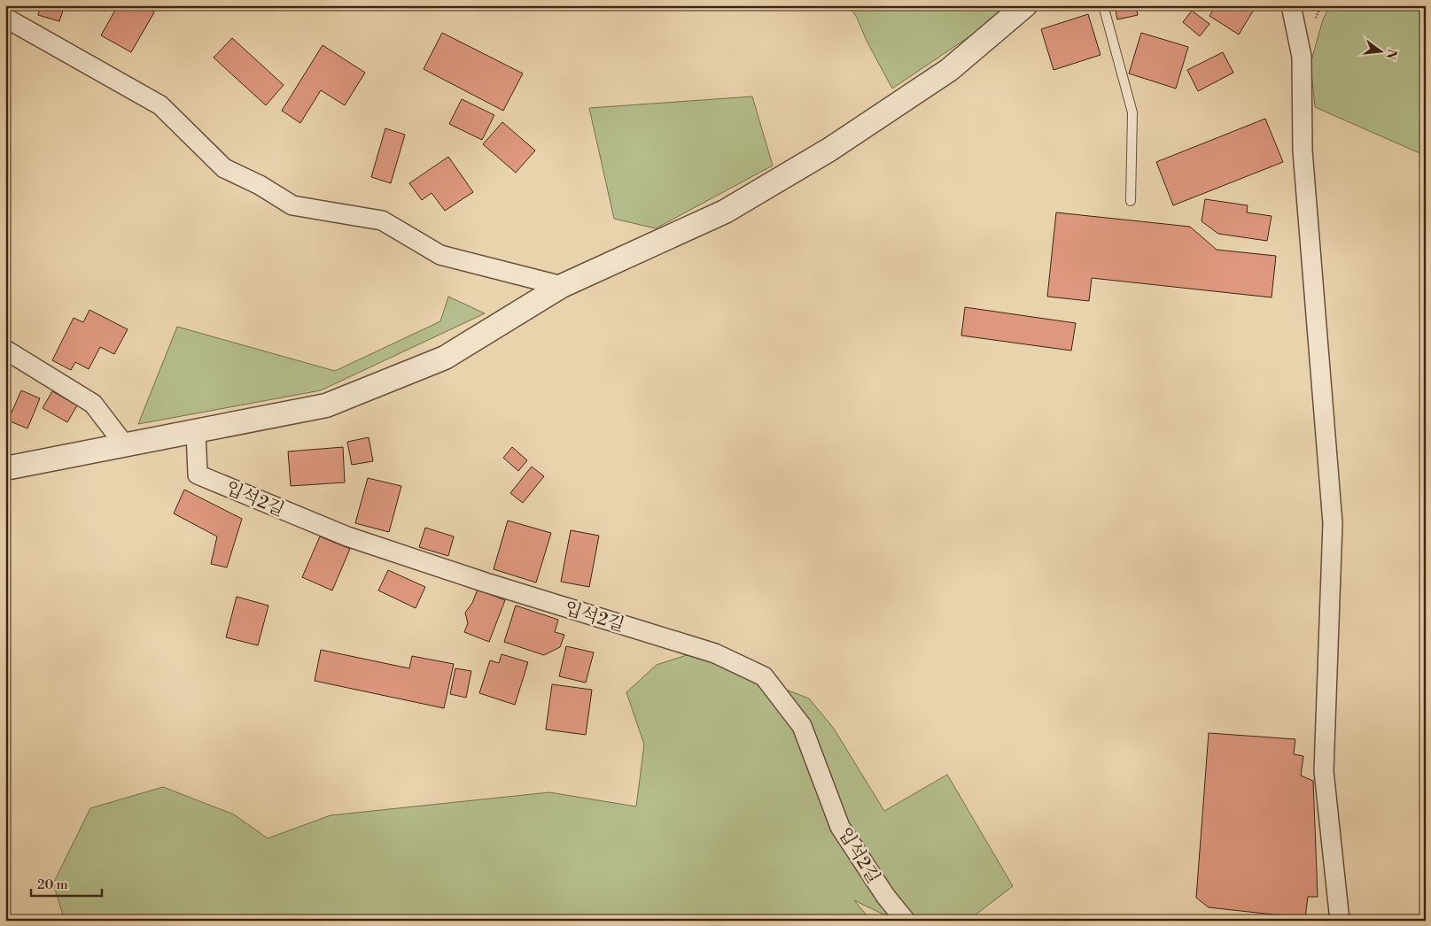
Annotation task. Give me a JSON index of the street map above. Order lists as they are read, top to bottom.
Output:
{
  "streets": {
    "street": ["입석2길"]
  },
  "scale_bar": "20 m",
  "north": "right"
}
